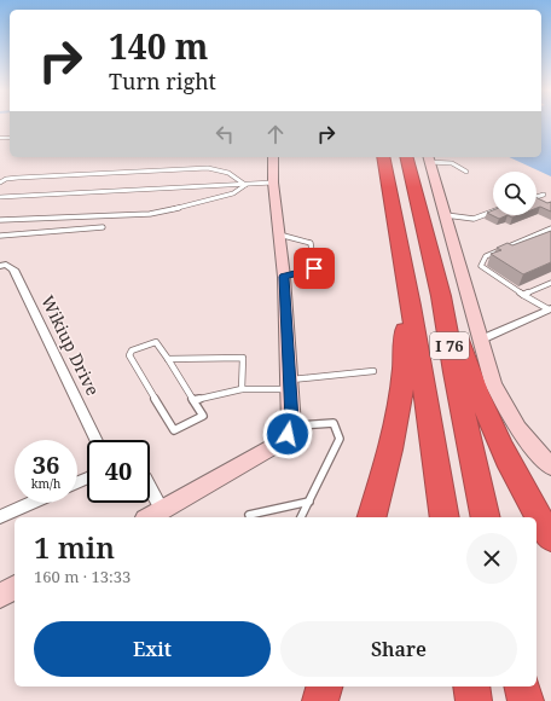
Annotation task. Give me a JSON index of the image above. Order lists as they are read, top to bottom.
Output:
{
  "streets": {
    "highway": ["I 76"],
    "street": ["Wikiup Drive"]
  },
  "page": {
    "turn": ["140 m", "Turn right"],
    "speed": "36 km/h",
    "limit": "40",
    "heading": ["1 min", "160 m · 13:33"],
    "buttons": ["Exit", "Share"]
  }
}
